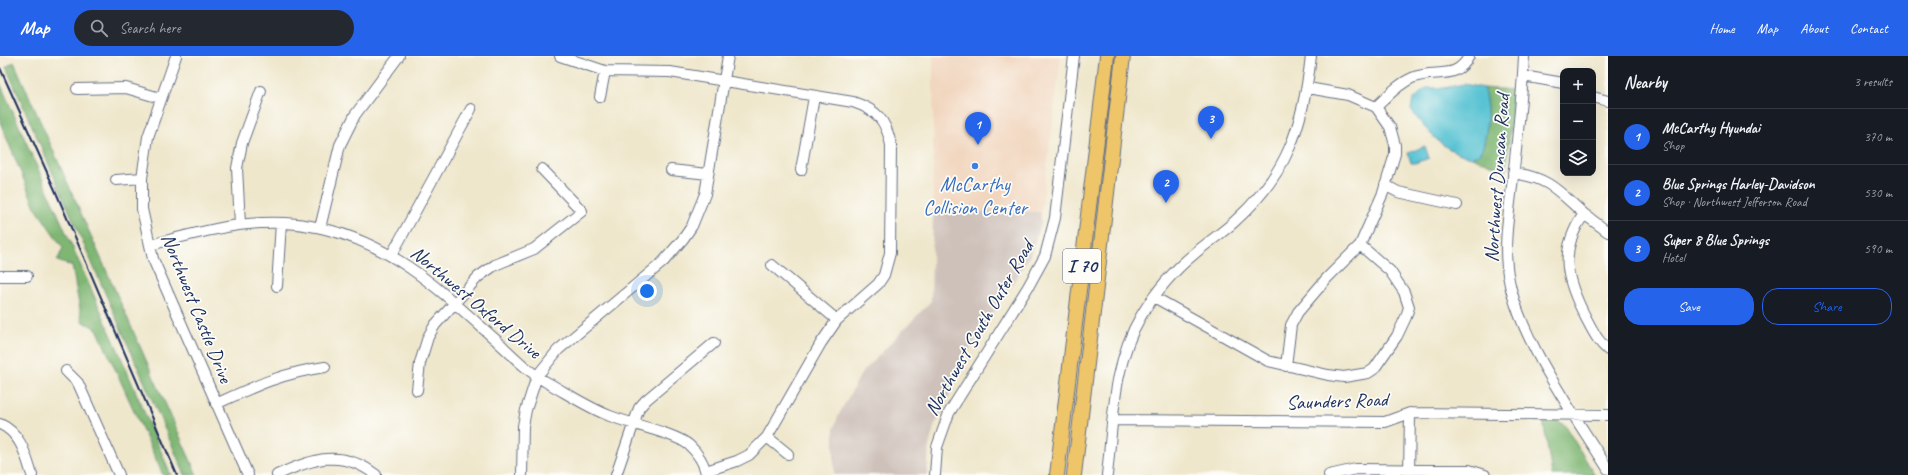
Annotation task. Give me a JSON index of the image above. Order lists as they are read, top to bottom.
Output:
{
  "streets": {
    "highway": ["I 70"],
    "street": [
      "Northwest Duncan Road",
      "Northwest Oxford Drive",
      "Northwest Castle Drive",
      "Northwest South Outer Road",
      "Saunders Road"
    ]
  },
  "crossings": [
    ["Northwest Duncan Road", "Saunders Road"],
    ["Northwest Oxford Drive", "Northwest Castle Drive"]
  ],
  "places": ["McCarthy Collision Center"],
  "page": {
    "header": "Map",
    "search": "Search here",
    "nav": [
      "Home",
      "Map",
      "About",
      "Contact"
    ],
    "heading": ["Nearby", "3 results"],
    "map_buttons": ["+", "−"],
    "pins": ["3", "1", "2"],
    "list": [
      {
        "mark": "1",
        "name": "McCarthy Hyundai",
        "note": "Shop",
        "value": "370 m"
      },
      {
        "mark": "2",
        "name": "Blue Springs Harley-Davidson",
        "note": "Shop · Northwest Jefferson Road",
        "value": "530 m"
      },
      {
        "mark": "3",
        "name": "Super 8 Blue Springs",
        "note": "Hotel",
        "value": "590 m"
      }
    ],
    "buttons": ["Save", "Share"]
  }
}
